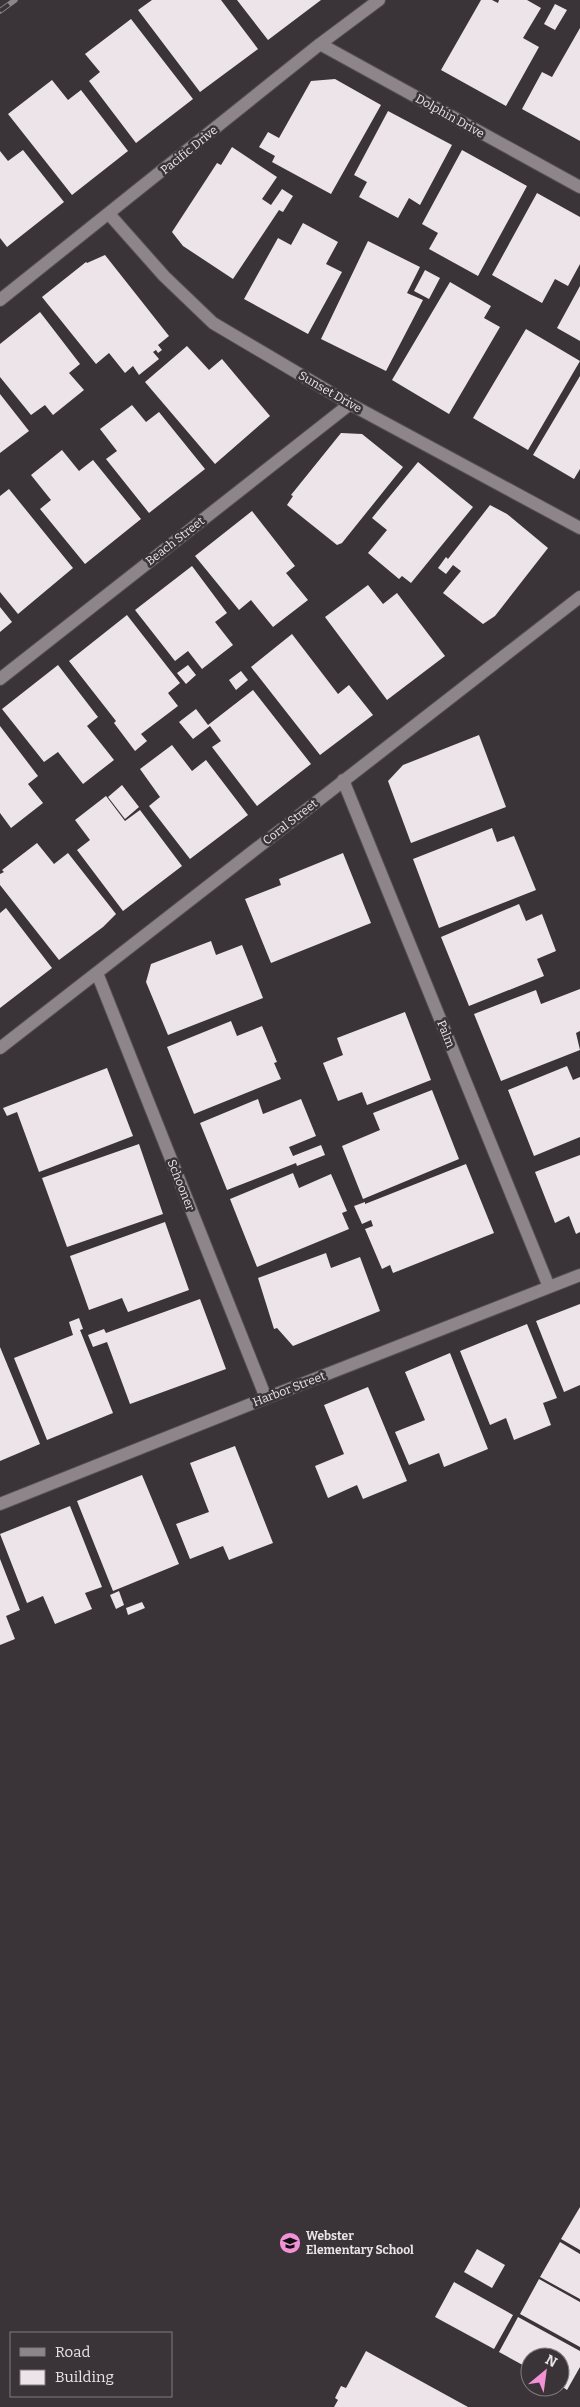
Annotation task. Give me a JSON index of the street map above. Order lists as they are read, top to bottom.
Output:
{
  "streets": {
    "street": [
      "Dolphin Drive",
      "Pacific Drive",
      "Sunset Drive",
      "Beach Street",
      "Coral Street",
      "Palm",
      "Schooner",
      "Harbor Street"
    ]
  },
  "crossings": [
    ["Dolphin Drive", "Pacific Drive"],
    ["Pacific Drive", "Sunset Drive"],
    ["Sunset Drive", "Beach Street"],
    ["Coral Street", "Palm"],
    ["Coral Street", "Schooner"],
    ["Palm", "Harbor Street"],
    ["Schooner", "Harbor Street"]
  ],
  "places": {
    "school or university": ["Webster Elementary School"]
  },
  "legend": ["Road", "Building"],
  "north": "top right"
}
